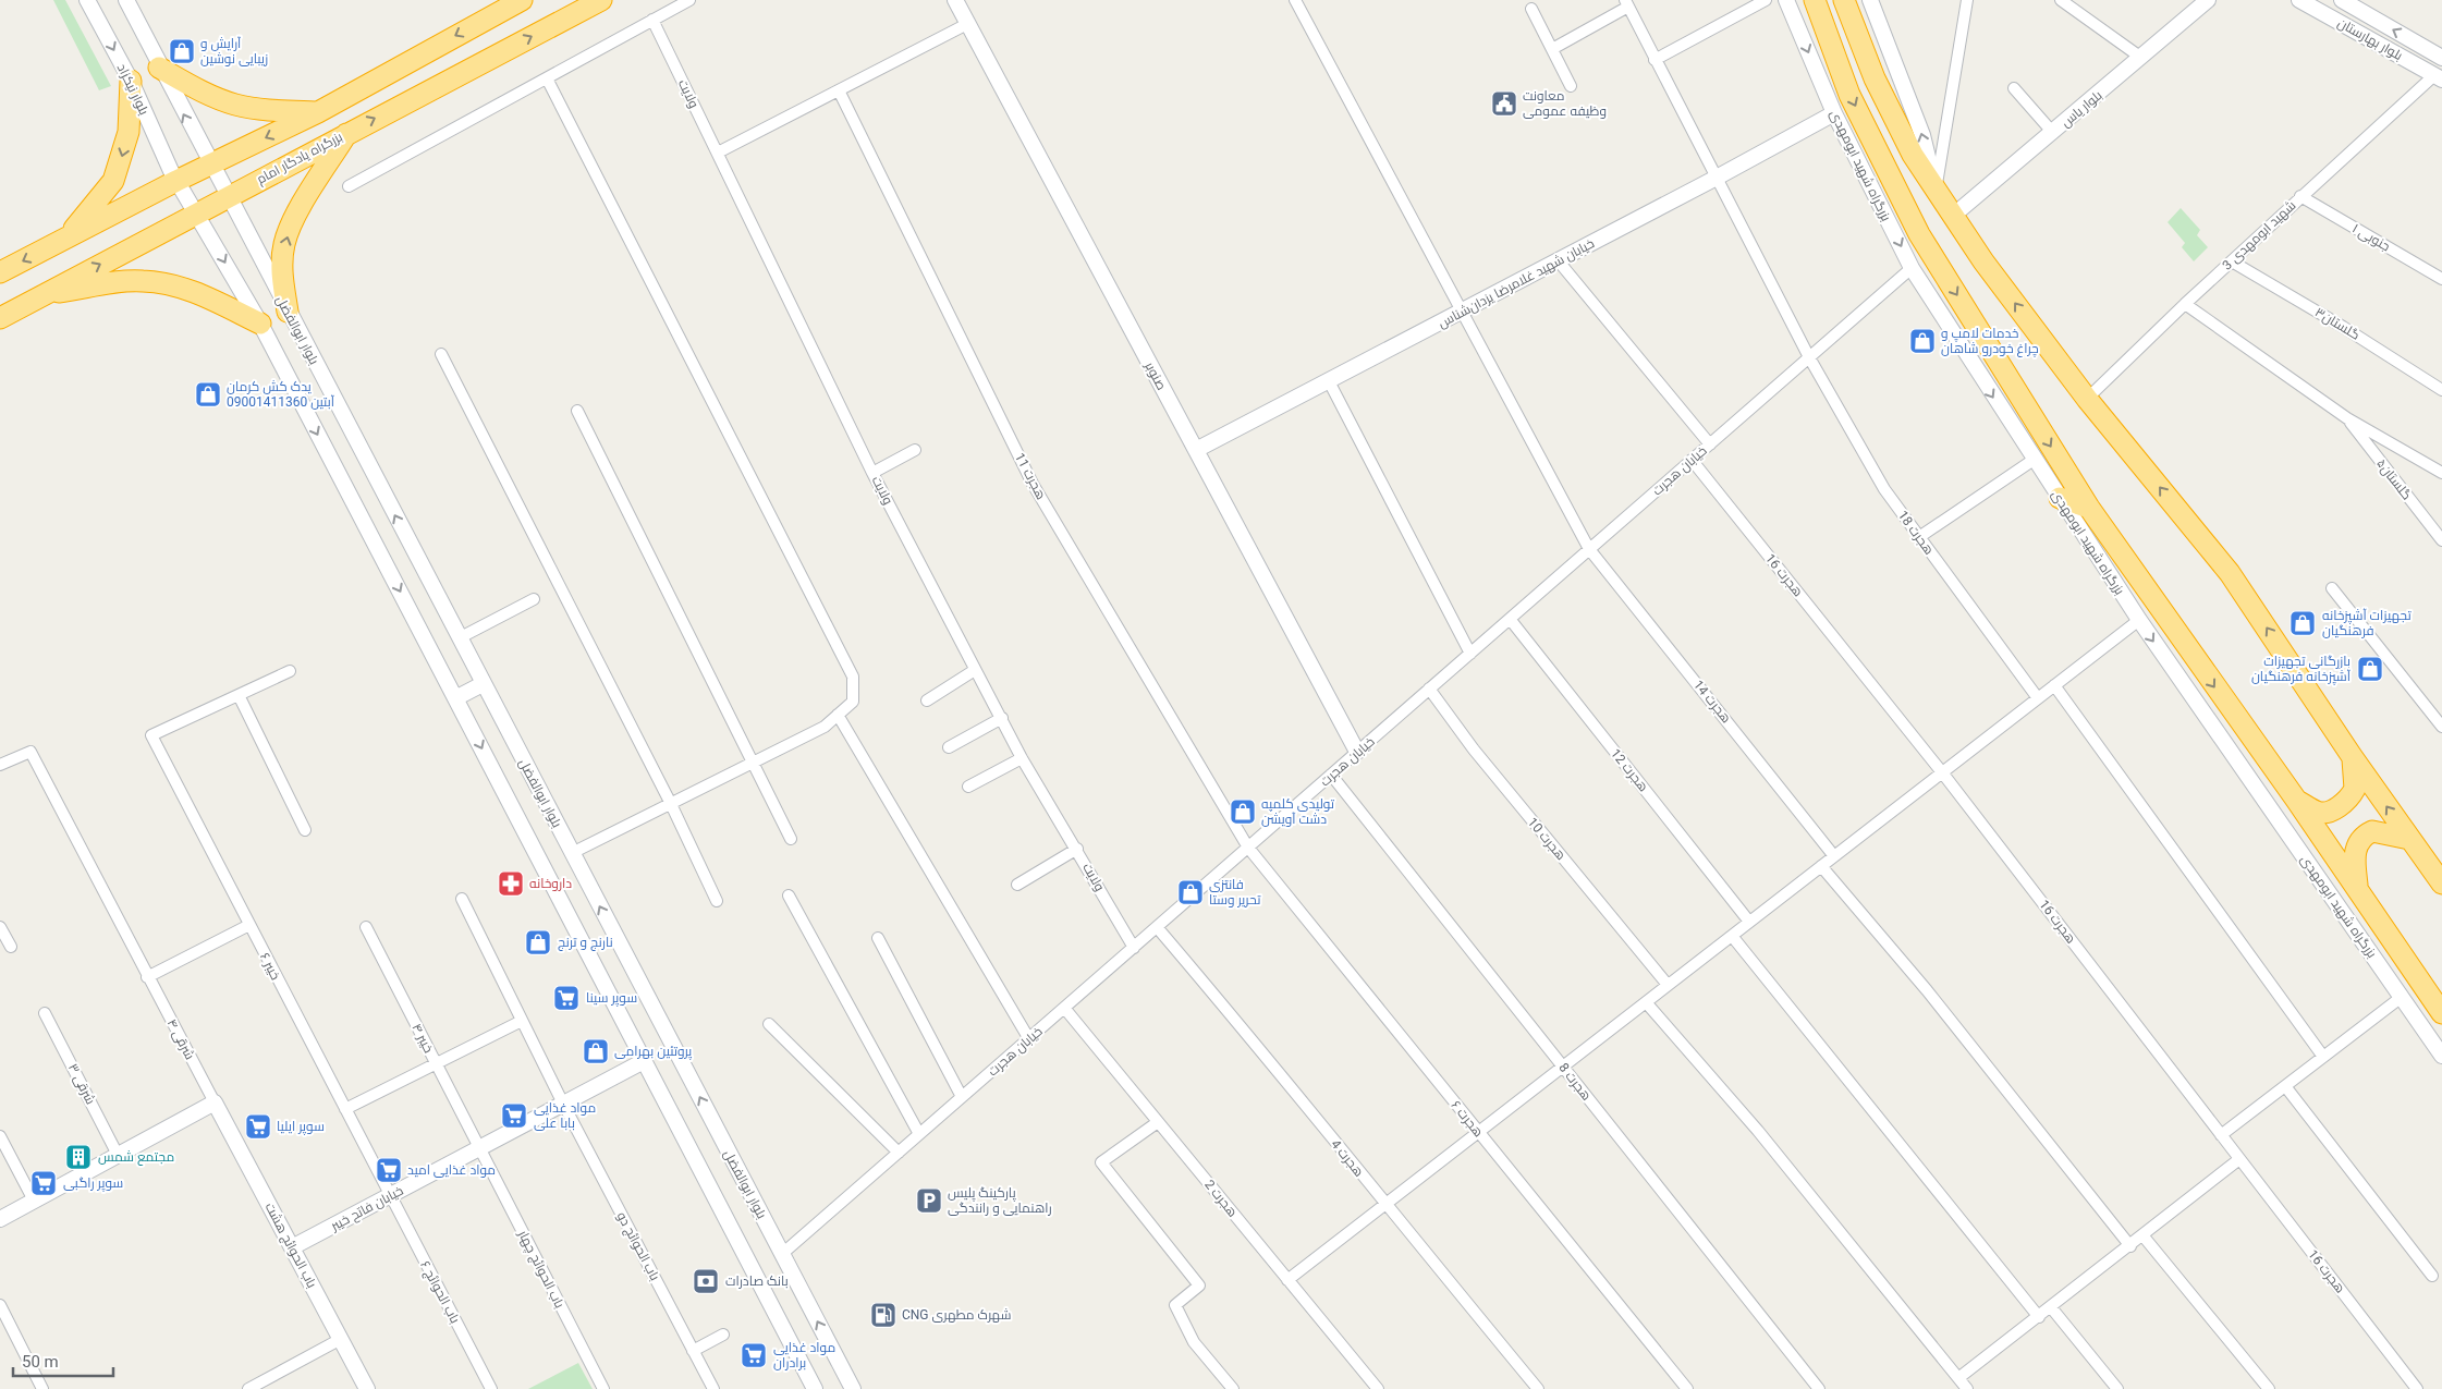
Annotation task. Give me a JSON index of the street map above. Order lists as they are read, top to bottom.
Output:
{
  "streets": {
    "highway": ["بزرگراه یادگار امام", "بزرگراه شهید ابومهدی"],
    "main road": [
      "بلوار بهارستان",
      "بلوار نیکزاد",
      "بلوار یاس",
      "خیابان شهید غلامرضا یزدان‌شناس",
      "بلوار ابوالفضل",
      "صنوبر",
      "خیابان فاتح خیبر",
      "باب الحوائج هشت"
    ],
    "street": [
      "ولایت",
      "شهید ابومهدی 3",
      "جنوبی ۱",
      "گلستان۳",
      "خیابان هجرت",
      "هجرت 11",
      "گلستان۵",
      "هجرت 18",
      "هجرت 16",
      "هجرت 14",
      "هجرت 12",
      "هجرت 10",
      "خیبر ۶",
      "خیبر ۴",
      "۴ شرقی",
      "هجرت 8",
      "۳ شرقی",
      "هجرت ۶",
      "هجرت 4",
      "هجرت 2",
      "باب الحوائج دو",
      "باب الحوائج چهار",
      "باب الحوائج ۶"
    ]
  },
  "crossings": [
    ["بلوار بهارستان", "شهید ابومهدی 3"],
    ["بلوار نیکزاد", "بزرگراه یادگار امام"],
    ["ولایت", "خیابان هجرت"],
    ["بزرگراه یادگار امام", "بلوار ابوالفضل"],
    ["بزرگراه شهید ابومهدی", "خیابان شهید غلامرضا یزدان‌شناس"],
    ["بزرگراه شهید ابومهدی", "خیابان هجرت"],
    ["شهید ابومهدی 3", "جنوبی ۱"],
    ["شهید ابومهدی 3", "گلستان۳"],
    ["خیابان شهید غلامرضا یزدان‌شناس", "صنوبر"],
    ["خیابان شهید غلامرضا یزدان‌شناس", "هجرت 18"],
    ["خیابان شهید غلامرضا یزدان‌شناس", "هجرت 14"],
    ["بلوار ابوالفضل", "خیابان هجرت"],
    ["صنوبر", "خیابان هجرت"],
    ["خیابان هجرت", "هجرت 11"],
    ["خیابان هجرت", "هجرت 18"],
    ["خیابان هجرت", "هجرت 16"],
    ["خیابان هجرت", "هجرت 14"],
    ["خیابان هجرت", "هجرت 12"],
    ["خیابان هجرت", "هجرت 10"],
    ["خیابان هجرت", "هجرت 8"],
    ["خیابان هجرت", "هجرت ۶"],
    ["خیابان هجرت", "هجرت 4"],
    ["خیابان هجرت", "هجرت 2"],
    ["هجرت 11", "هجرت ۶"],
    ["خیبر ۶", "خیابان فاتح خیبر"],
    ["خیبر ۶", "باب الحوائج ۶"],
    ["خیبر ۴", "خیابان فاتح خیبر"],
    ["خیبر ۴", "باب الحوائج چهار"],
    ["۴ شرقی", "باب الحوائج هشت"],
    ["خیابان فاتح خیبر", "باب الحوائج هشت"],
    ["خیابان فاتح خیبر", "باب الحوائج دو"],
    ["خیابان فاتح خیبر", "باب الحوائج چهار"],
    ["خیابان فاتح خیبر", "باب الحوائج ۶"]
  ],
  "one_way": ["بزرگراه شهید ابومهدی"],
  "places": {
    "shop": [
      "آرایش و زیبایی نوشین",
      "خدمات لامپ و چراغ خودرو شاهان",
      "یدک کش کرمان آبتین 09001411360",
      "تجهیزات آشپزخانه فرهنگیان",
      "بازرگانی تجهیزات آشپزخانه فرهنگیان",
      "تولیدی کلمپه دشت آویشن",
      "فانتزی تحریر وستا",
      "نارنج و ترنج",
      "پروتئین بهرامی"
    ],
    "public building": ["معاونت وظیفه عمومی"],
    "pharmacy": ["داروخانه"],
    "supermarket": [
      "سوپر سینا",
      "مواد غذایی بابا علی",
      "سوپر ایلیا",
      "مواد غذایی امید",
      "سوپر راگبی",
      "مواد غذایی برادران"
    ],
    "building": ["مجتمع شمس"],
    "parking": ["پارکینگ پلیس راهنمایی و رانندگی"],
    "bank": ["بانک صادرات"],
    "fuel station": ["CNG شهرک مطهری"]
  },
  "scale_bar": "50 m"
}
